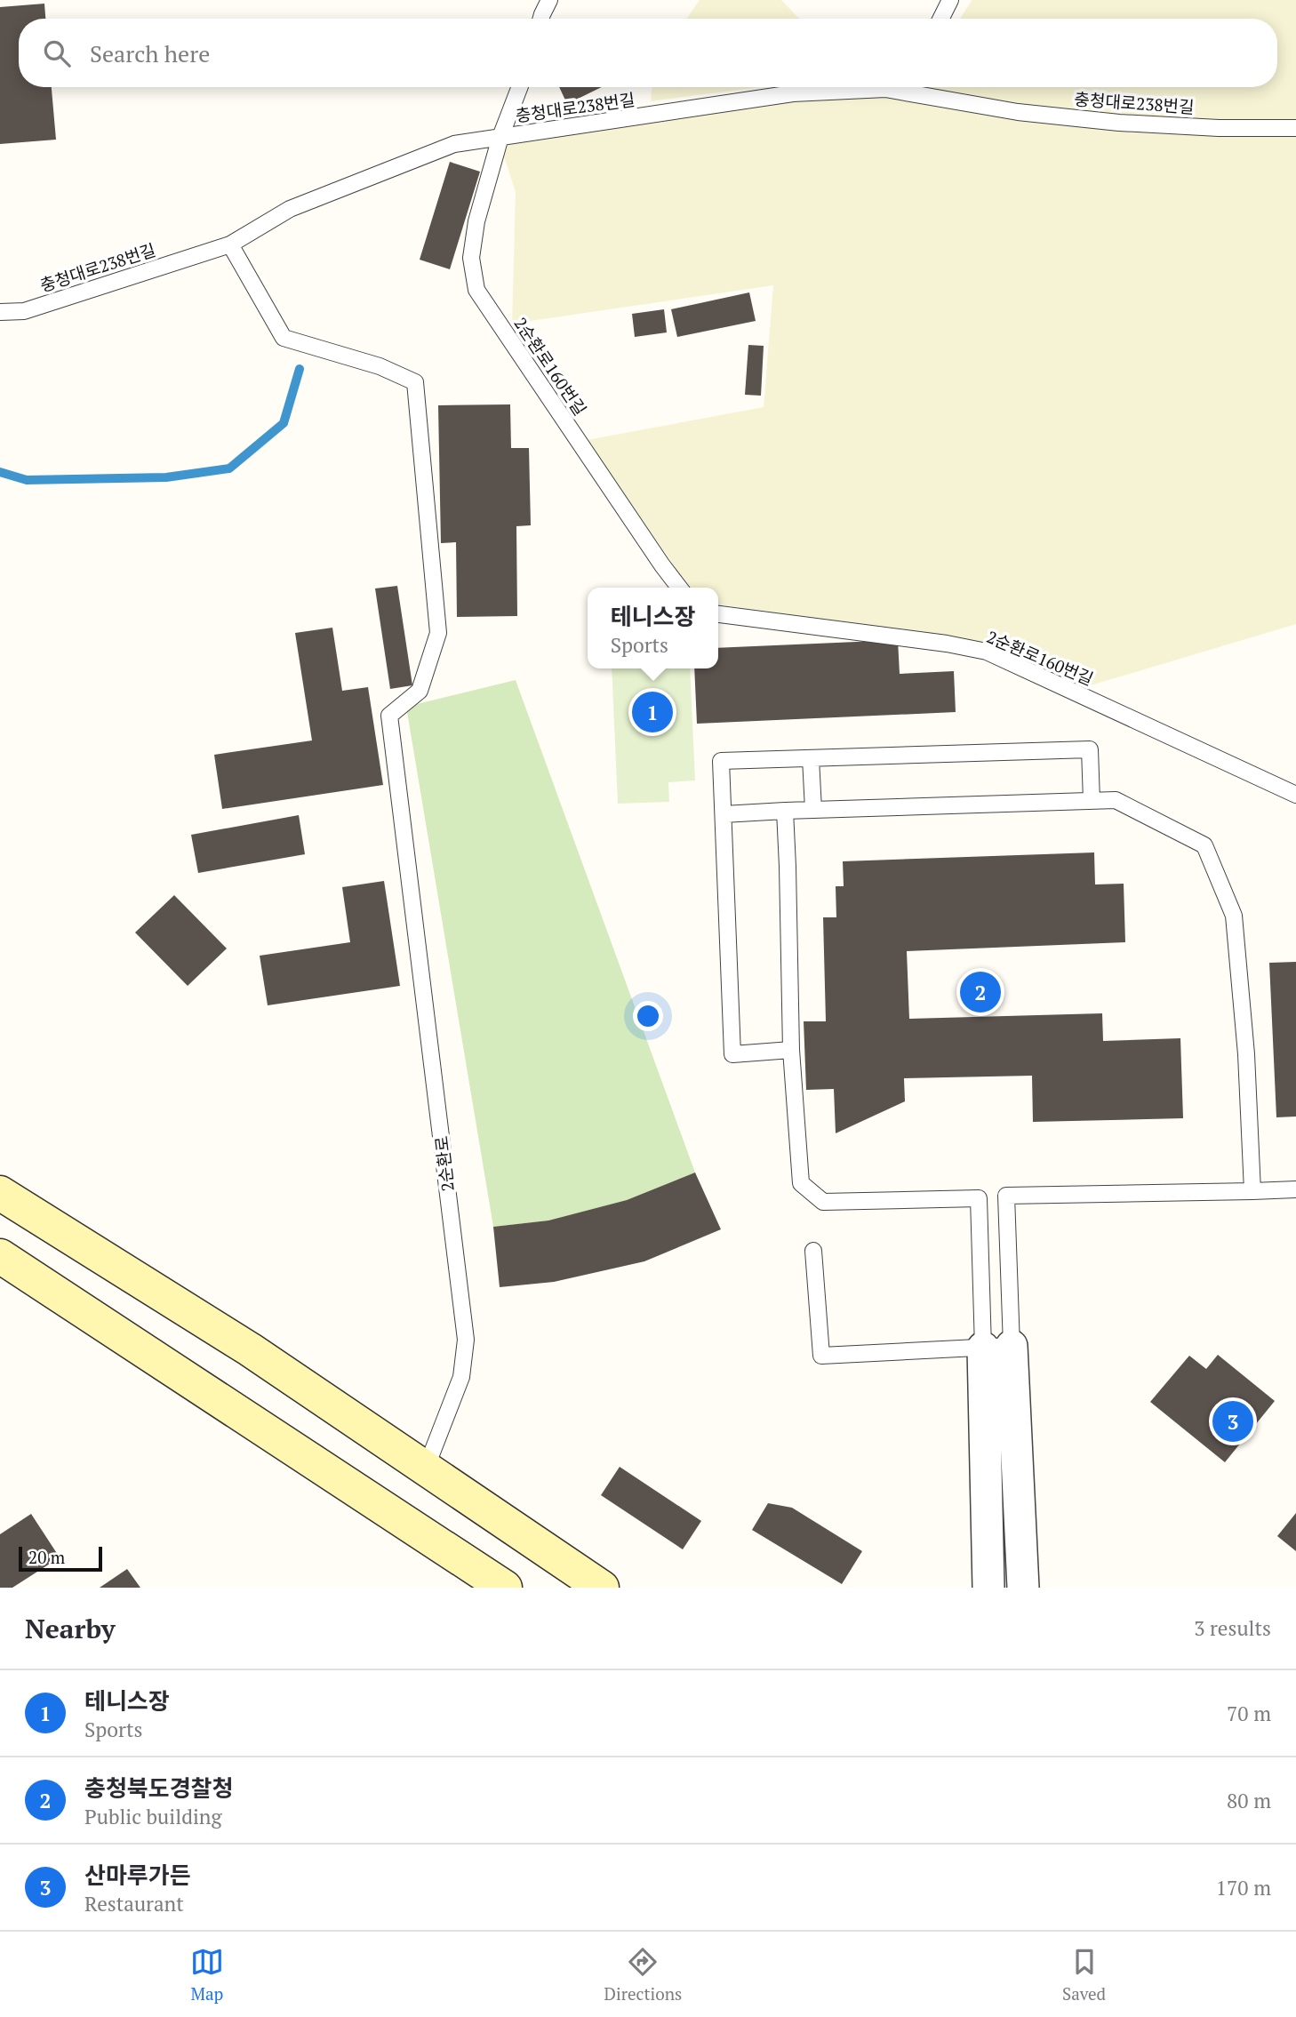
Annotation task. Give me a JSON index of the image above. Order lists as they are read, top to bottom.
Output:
{
  "streets": {
    "lane": ["충청대로238번길", "2순환로160번길", "2순환로"]
  },
  "crossings": [
    ["충청대로238번길", "2순환로160번길"],
    ["충청대로238번길", "2순환로"]
  ],
  "scale_bar": "20 m",
  "page": {
    "search": "Search here",
    "popup": ["테니스장", "Sports"],
    "pins": ["1", "2", "3"],
    "scale": "20 m",
    "heading": ["Nearby", "3 results"],
    "list": [
      {
        "mark": "1",
        "name": "테니스장",
        "note": "Sports",
        "value": "70 m"
      },
      {
        "mark": "2",
        "name": "충청북도경찰청",
        "note": "Public building",
        "value": "80 m"
      },
      {
        "mark": "3",
        "name": "산마루가든",
        "note": "Restaurant",
        "value": "170 m"
      }
    ],
    "nav": ["Map", "Directions", "Saved"]
  }
}
